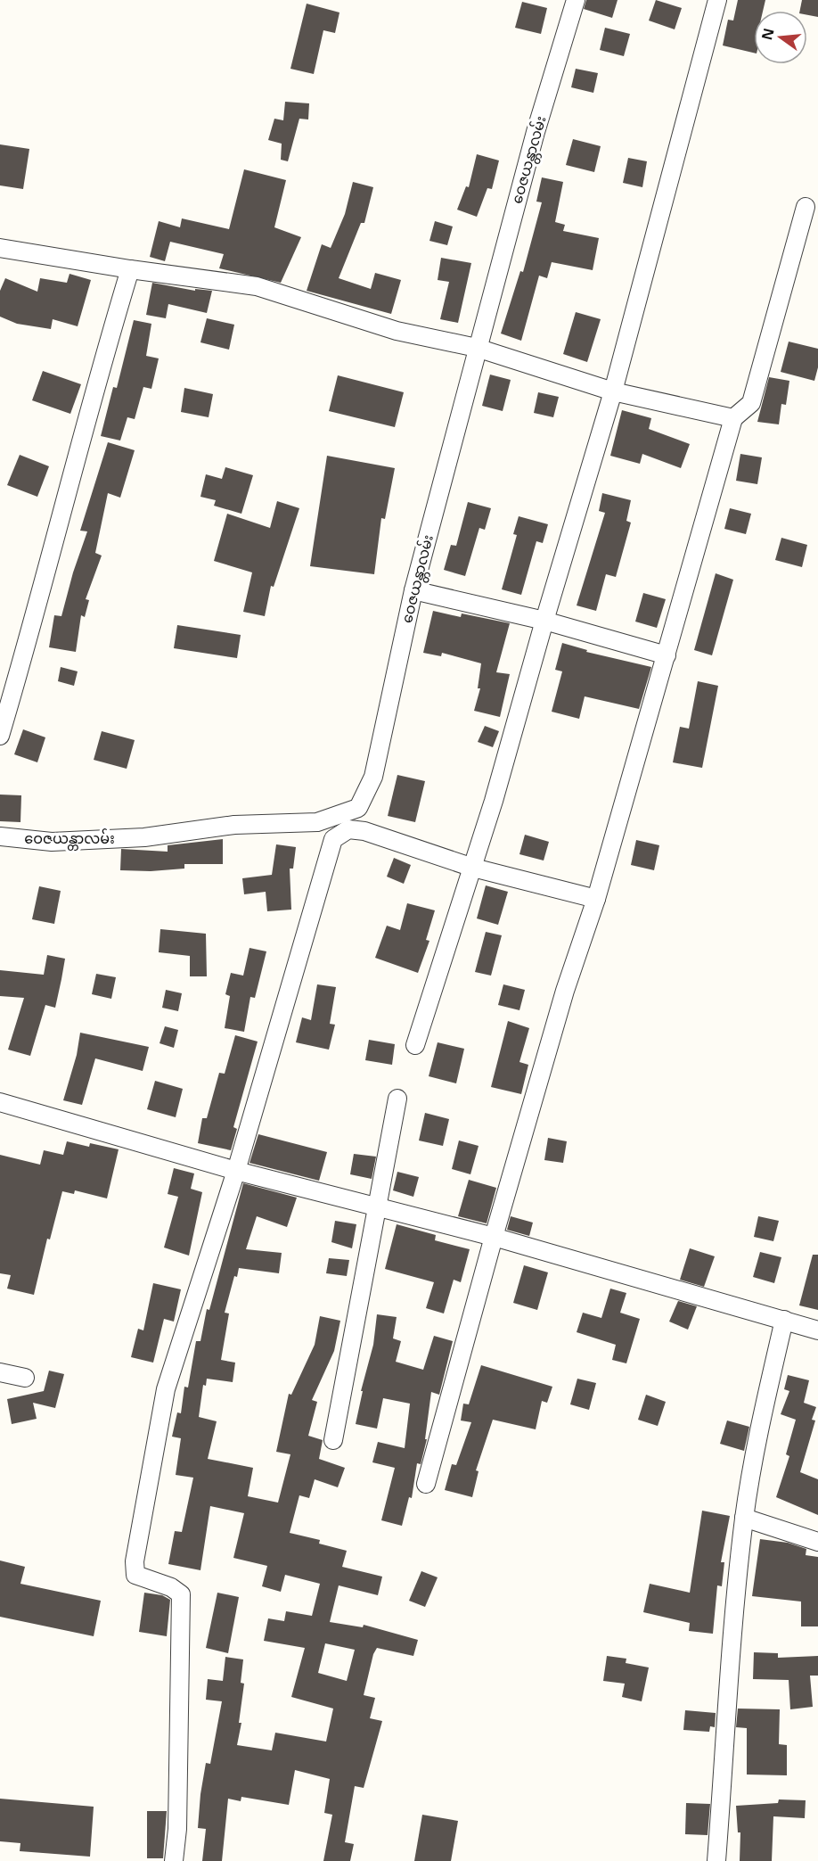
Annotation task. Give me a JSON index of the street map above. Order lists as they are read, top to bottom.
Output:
{
  "streets": {
    "street": ["ဝေဇယန္တာလမ်း"]
  },
  "north": "left"
}
